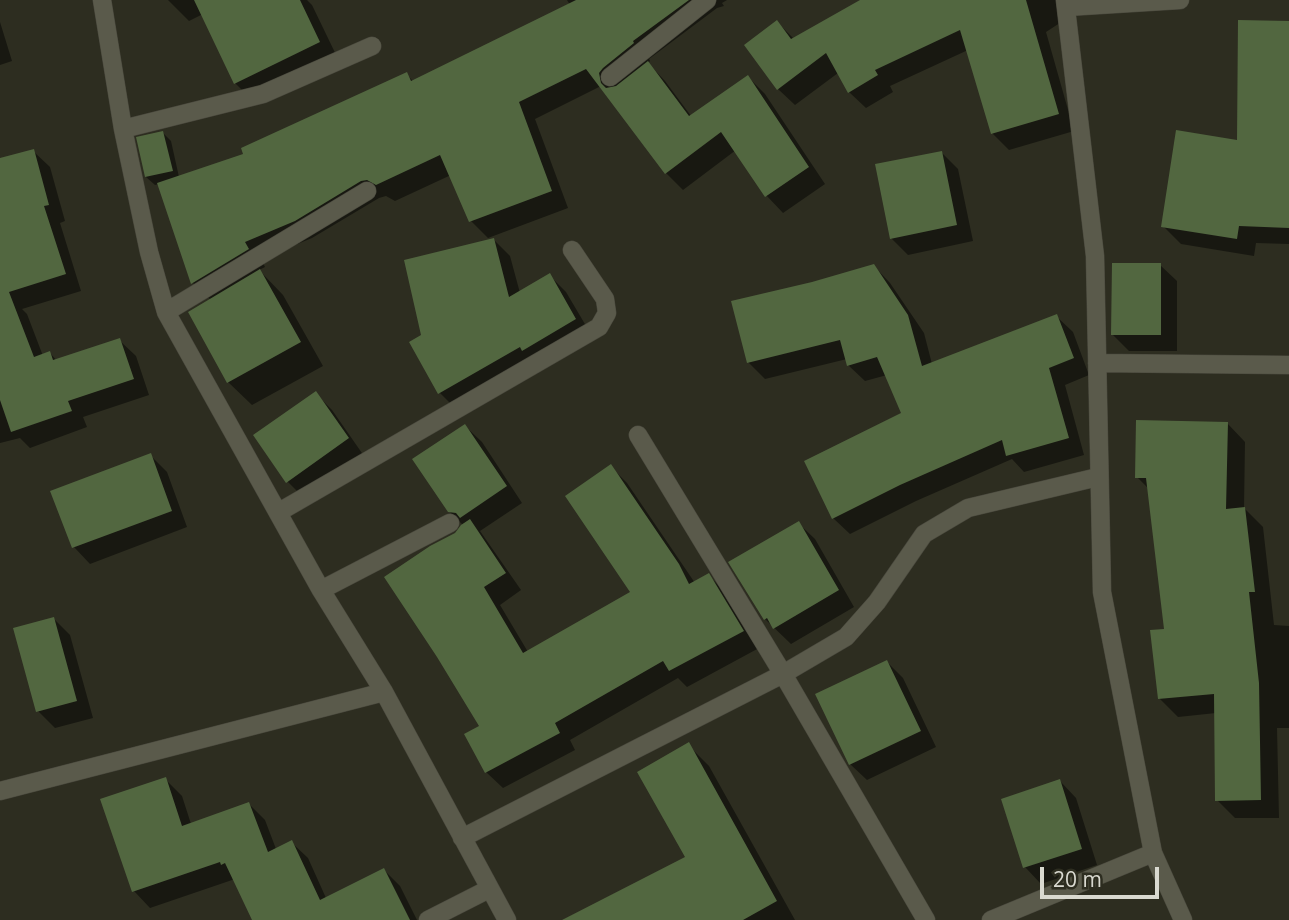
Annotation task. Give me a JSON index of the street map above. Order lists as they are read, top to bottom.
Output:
{
  "scale_bar": "20 m"
}
